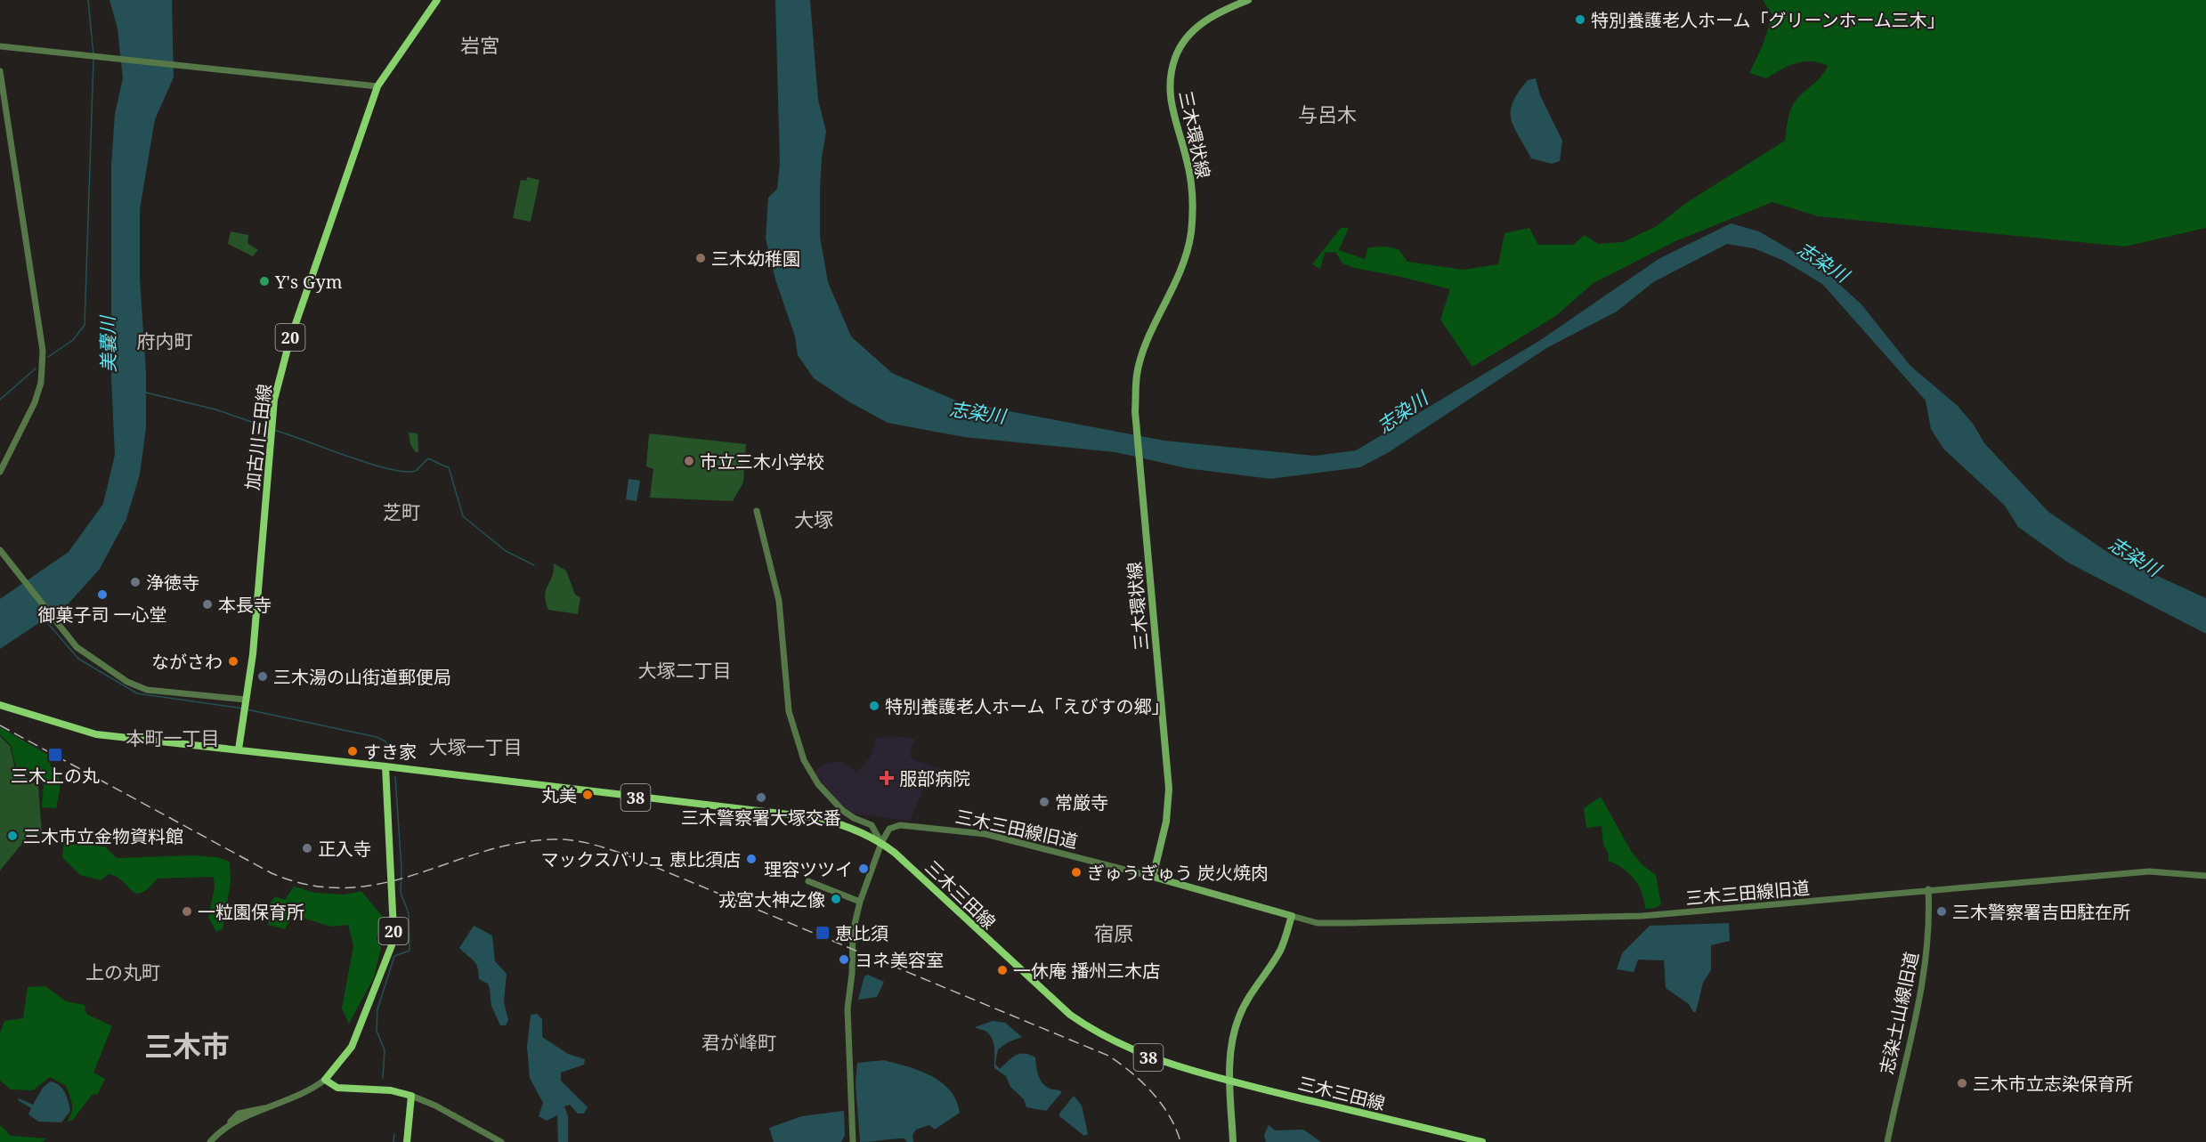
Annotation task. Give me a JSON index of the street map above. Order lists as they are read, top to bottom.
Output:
{
  "streets": {
    "main road": [
      "三木環状線",
      "20",
      "加古川三田線",
      "38",
      "三木三田線"
    ],
    "street": ["三木三田線旧道", "志染土山線旧道"]
  },
  "crossings": [
    ["三木環状線", "三木三田線旧道"],
    ["20", "三木三田線"],
    ["三木三田線旧道", "三木三田線"],
    ["三木三田線旧道", "志染土山線旧道"]
  ],
  "districts": [
    "岩宮",
    "与呂木",
    "府内町",
    "芝町",
    "大塚",
    "大塚二丁目",
    "本町一丁目",
    "大塚一丁目",
    "宿原",
    "上の丸町",
    "君が峰町",
    "三木市"
  ],
  "water": ["志染川", "美嚢川"],
  "places": {
    "other": [
      "特別養護老人ホーム「グリーンホーム三木」",
      "三木幼稚園",
      "Y's Gym",
      "市立三木小学校",
      "浄徳寺",
      "御菓子司 一心堂",
      "本長寺",
      "ながさわ",
      "三木湯の山街道郵便局",
      "特別養護老人ホーム「えびすの郷」",
      "すき家",
      "丸美",
      "三木警察署大塚交番",
      "常厳寺",
      "三木市立金物資料館",
      "正入寺",
      "マックスバリュ 恵比須店",
      "理容ツツイ",
      "ぎゅうぎゅう 炭火焼肉",
      "戎宮大神之像",
      "一粒園保育所",
      "三木警察署吉田駐在所",
      "ヨネ美容室",
      "一休庵 播州三木店",
      "三木市立志染保育所"
    ],
    "transit": ["三木上の丸", "恵比須"],
    "health": ["服部病院"]
  }
}
